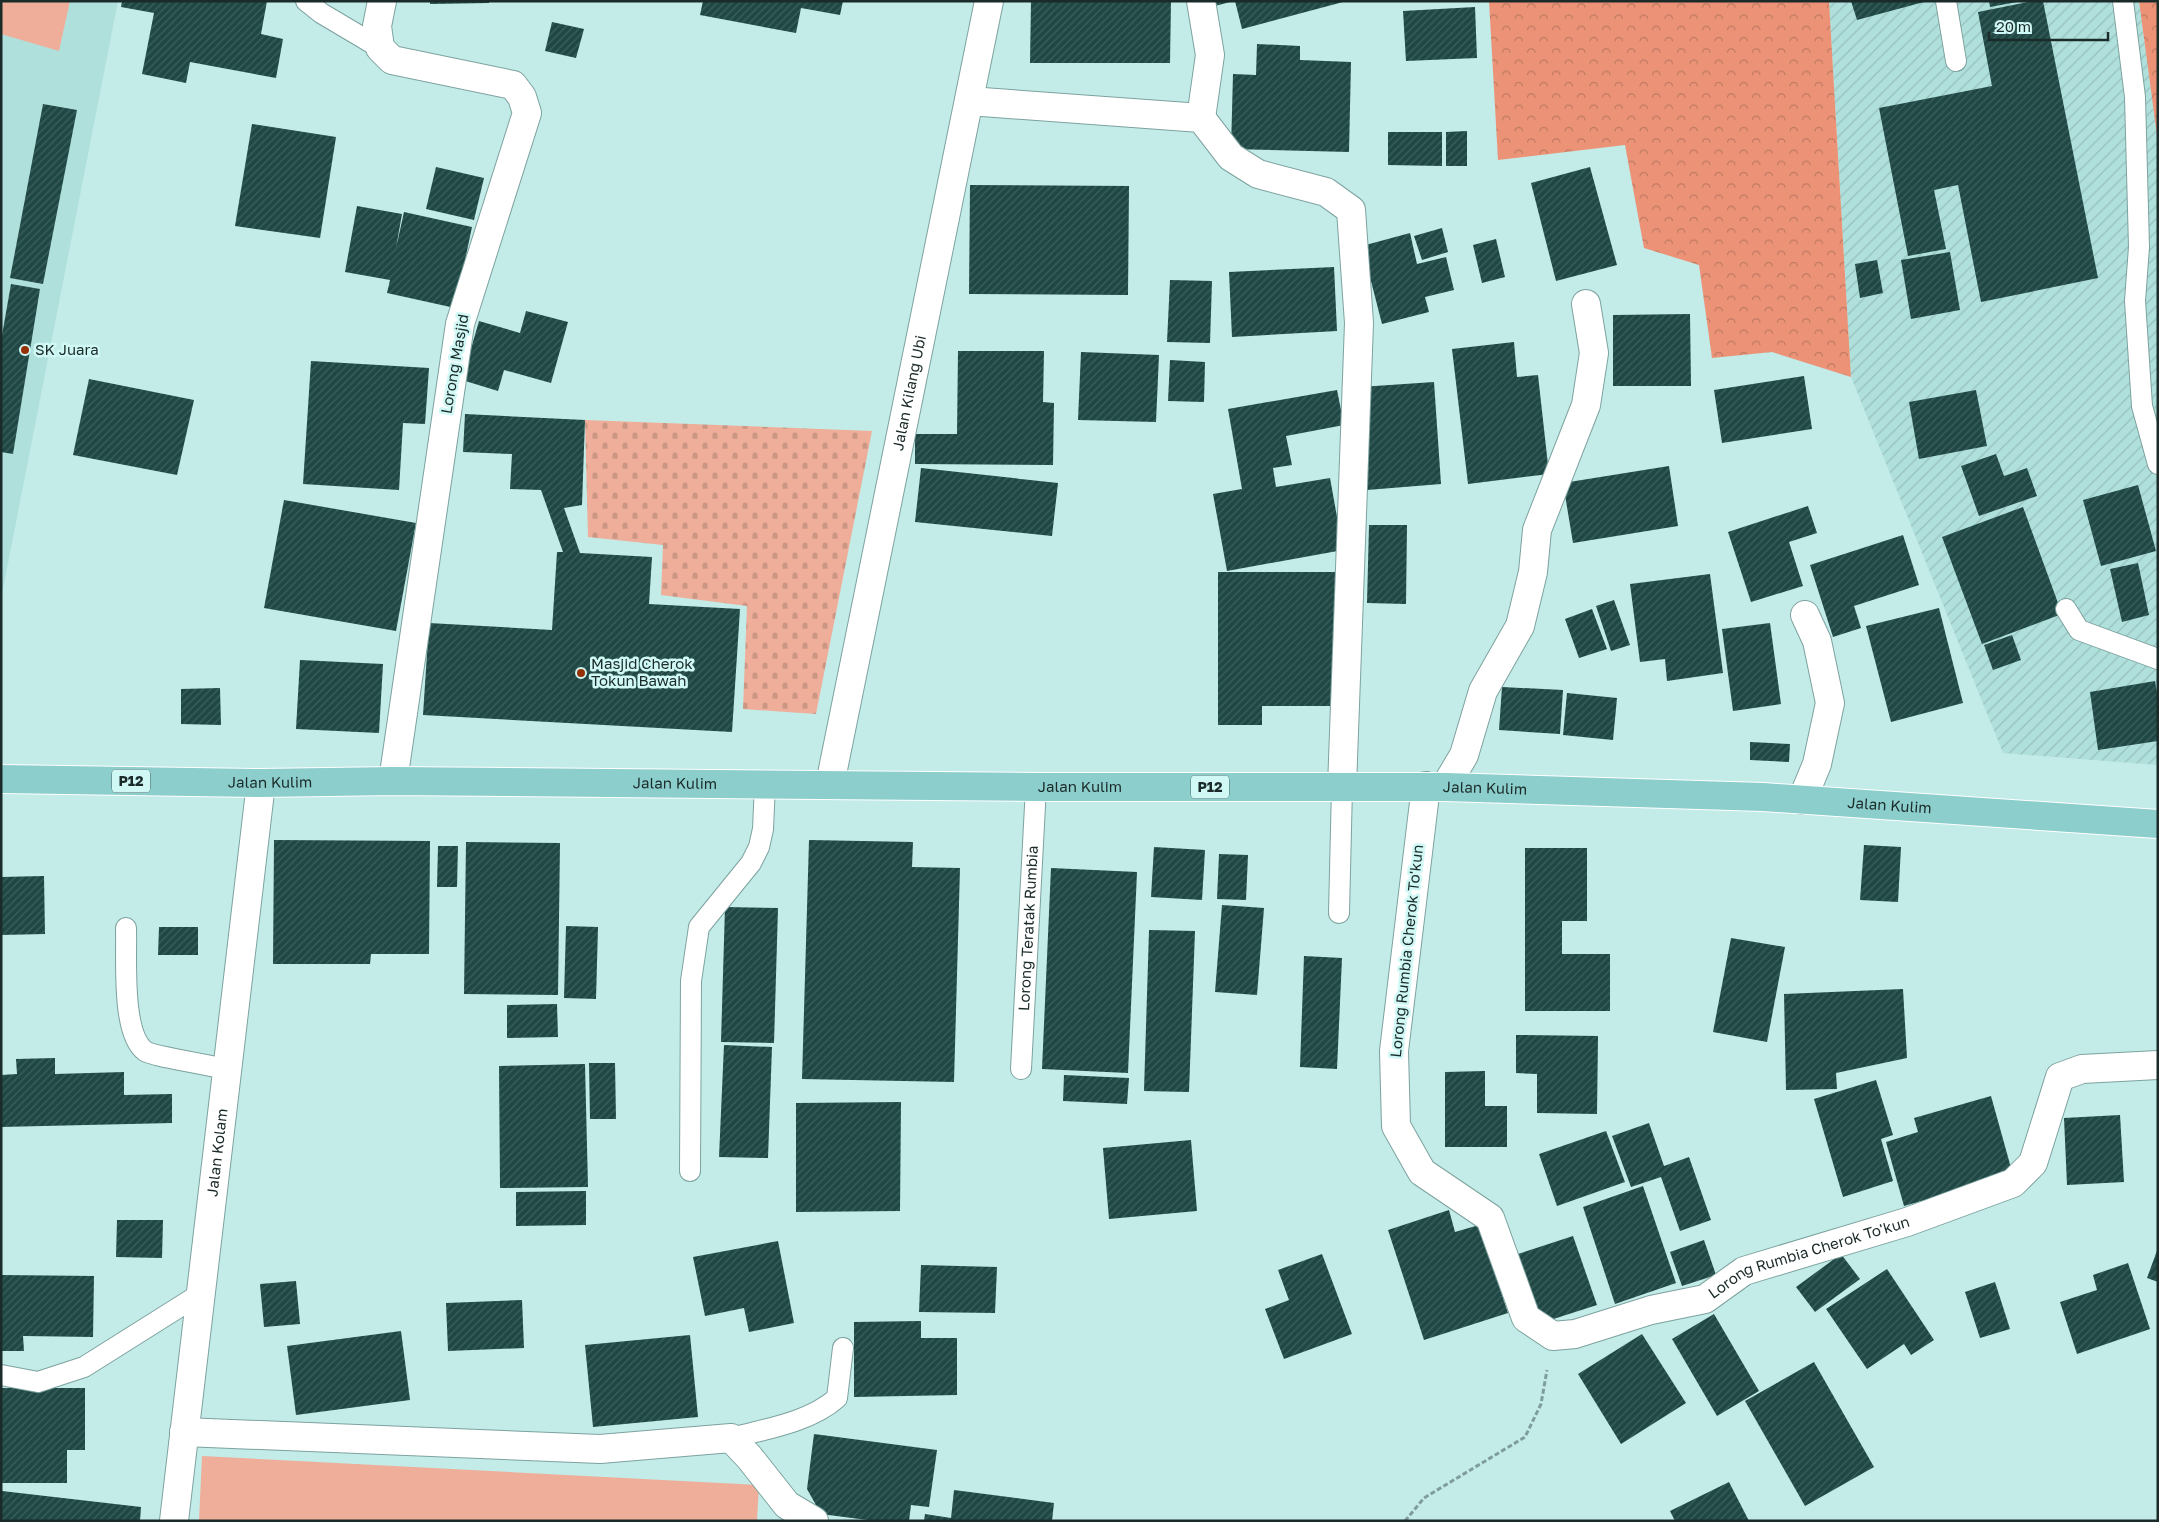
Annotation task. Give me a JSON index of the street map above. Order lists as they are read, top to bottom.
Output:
{
  "streets": {
    "main road": ["P12", "Jalan Kulim"],
    "street": [
      "Lorong Masjid",
      "Jalan Kilang Ubi",
      "Lorong Rumbia Cherok To'kun",
      "Jalan Kolam"
    ],
    "lane": ["Lorong Teratak Rumbia"]
  },
  "crossings": [
    ["Lorong Masjid", "Jalan Kulim"],
    ["Jalan Kilang Ubi", "Jalan Kulim"],
    ["Jalan Kulim", "Lorong Teratak Rumbia"],
    ["Jalan Kulim", "Lorong Rumbia Cherok To'kun"],
    ["Jalan Kulim", "Jalan Kolam"]
  ],
  "places": ["SK Juara", "Masjid Cherok Tokun Bawah"],
  "scale_bar": "20 m"
}
